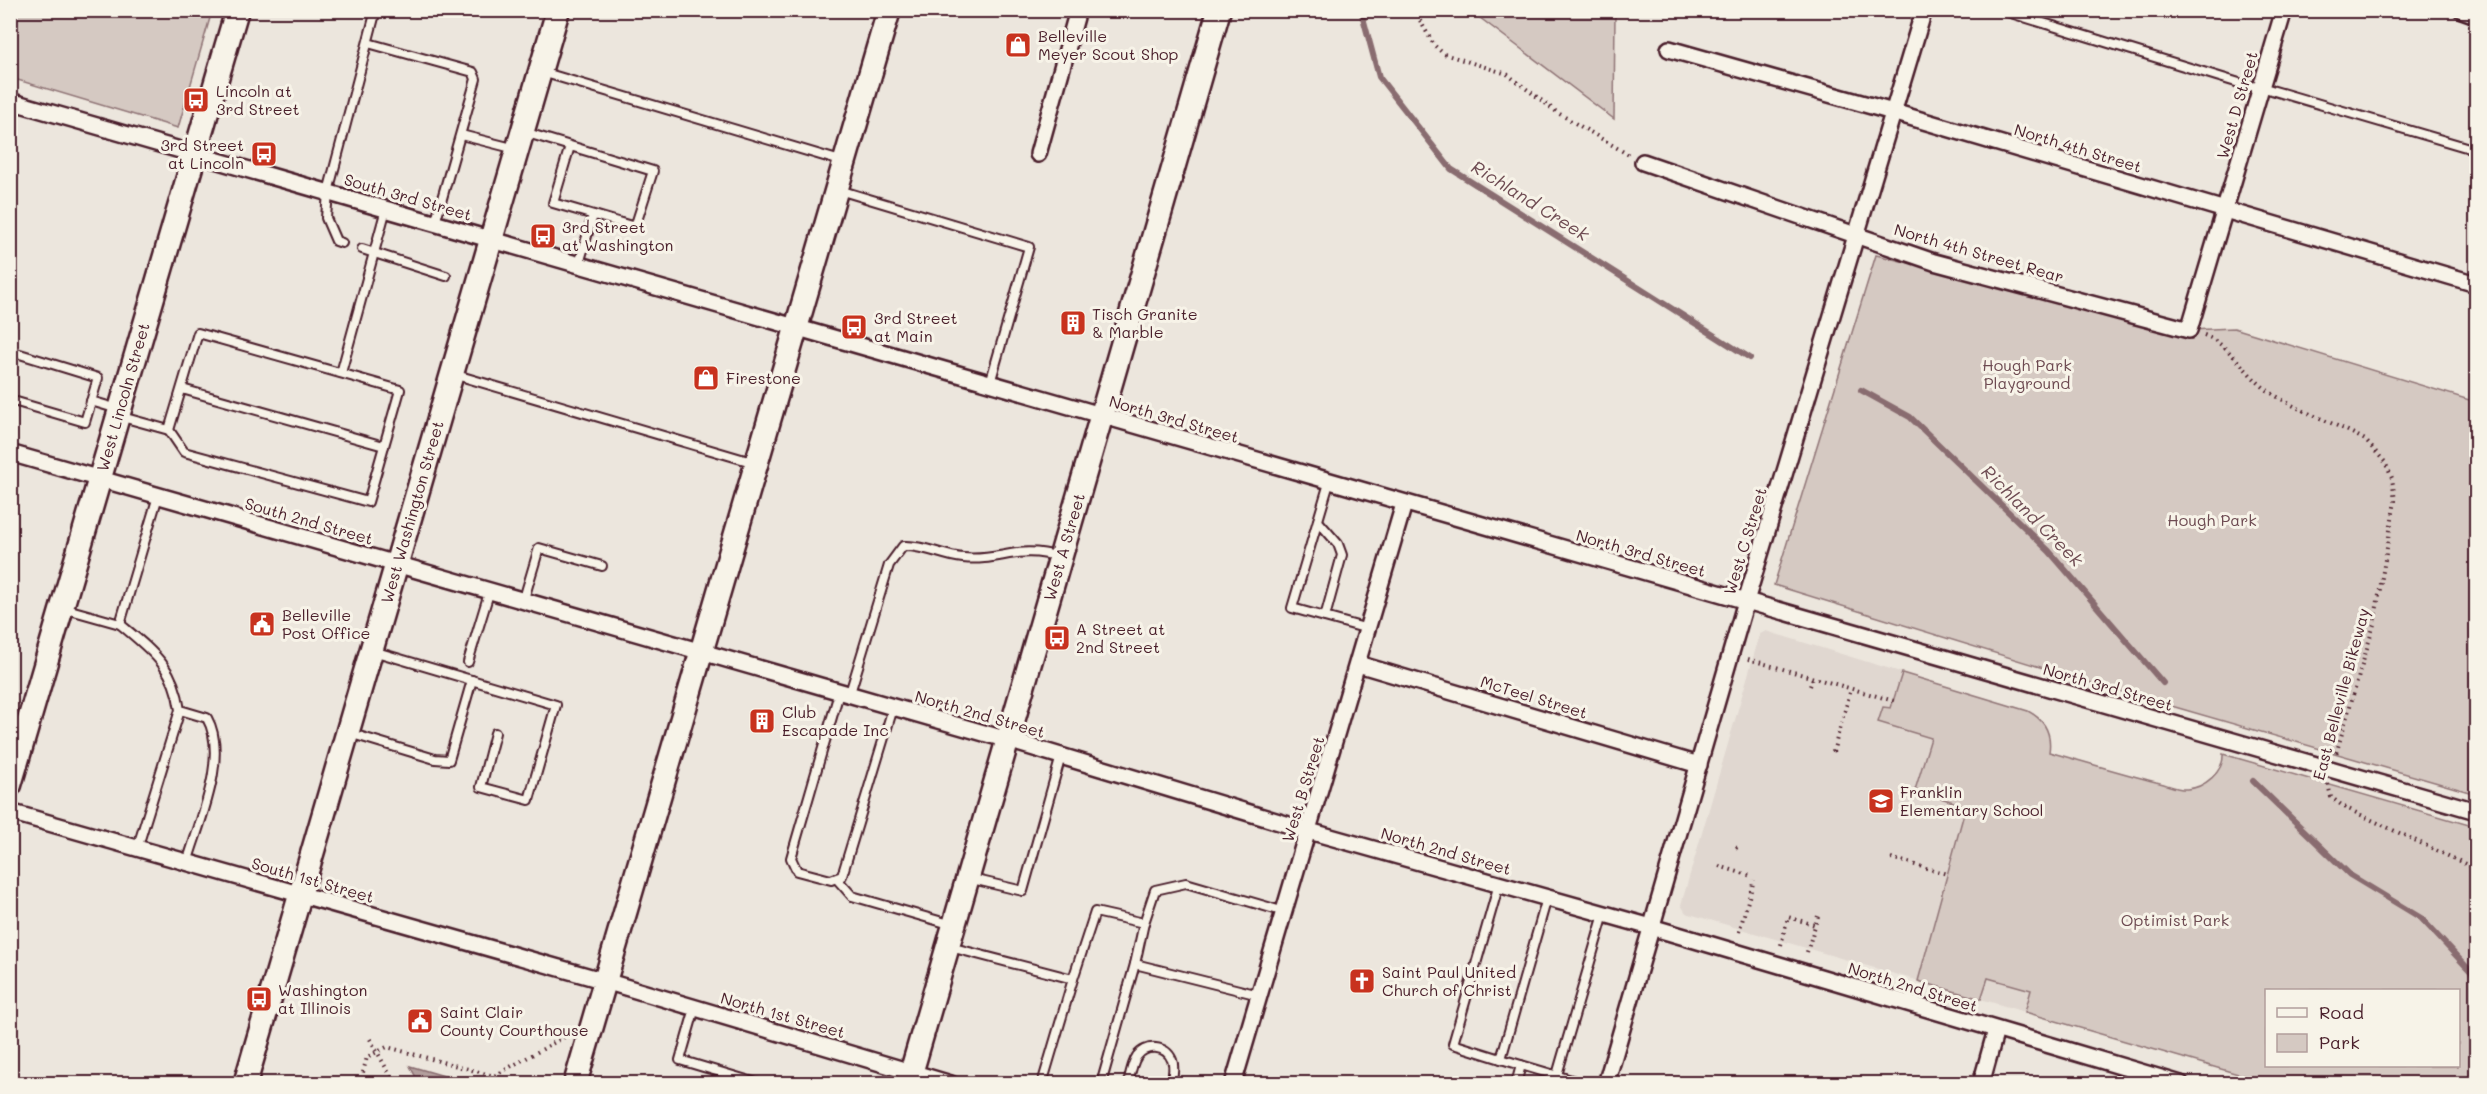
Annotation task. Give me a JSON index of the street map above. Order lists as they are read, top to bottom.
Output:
{
  "streets": {
    "main road": ["West Lincoln Street", "West Washington Street", "West A Street"],
    "street": [
      "West D Street",
      "North 4th Street",
      "South 3rd Street",
      "North 4th Street Rear",
      "North 3rd Street",
      "South 2nd Street",
      "West C Street",
      "McTeel Street",
      "North 2nd Street",
      "West B Street",
      "South 1st Street",
      "North 1st Street"
    ],
    "path": ["East Belleville Bikeway"]
  },
  "crossings": [
    ["West D Street", "North 4th Street"],
    ["North 4th Street", "West C Street"],
    ["South 3rd Street", "West Lincoln Street"],
    ["South 3rd Street", "North 3rd Street"],
    ["South 3rd Street", "West Washington Street"],
    ["North 4th Street Rear", "West C Street"],
    ["North 4th Street Rear", "East Belleville Bikeway"],
    ["West Lincoln Street", "South 2nd Street"],
    ["North 3rd Street", "West C Street"],
    ["North 3rd Street", "West A Street"],
    ["North 3rd Street", "East Belleville Bikeway"],
    ["North 3rd Street", "West B Street"],
    ["West Washington Street", "South 2nd Street"],
    ["West Washington Street", "South 1st Street"],
    ["South 2nd Street", "North 2nd Street"],
    ["West C Street", "McTeel Street"],
    ["West C Street", "North 2nd Street"],
    ["West A Street", "North 2nd Street"],
    ["West A Street", "North 1st Street"],
    ["McTeel Street", "West B Street"],
    ["North 2nd Street", "West B Street"],
    ["South 1st Street", "North 1st Street"]
  ],
  "water": ["Richland Creek"],
  "parks": ["Hough Park Playground", "Hough Park", "Optimist Park"],
  "places": {
    "shop": ["Belleville Meyer Scout Shop", "Firestone"],
    "bus stop": [
      "Lincoln at 3rd Street",
      "3rd Street at Lincoln",
      "3rd Street at Washington",
      "3rd Street at Main",
      "A Street at 2nd Street",
      "Washington at Illinois"
    ],
    "building": ["Tisch Granite & Marble", "Club Escapade Inc"],
    "public building": ["Belleville Post Office", "Saint Clair County Courthouse"],
    "school or university": ["Franklin Elementary School"],
    "church": ["Saint Paul United Church of Christ"]
  },
  "legend": ["Road", "Park"]
}
